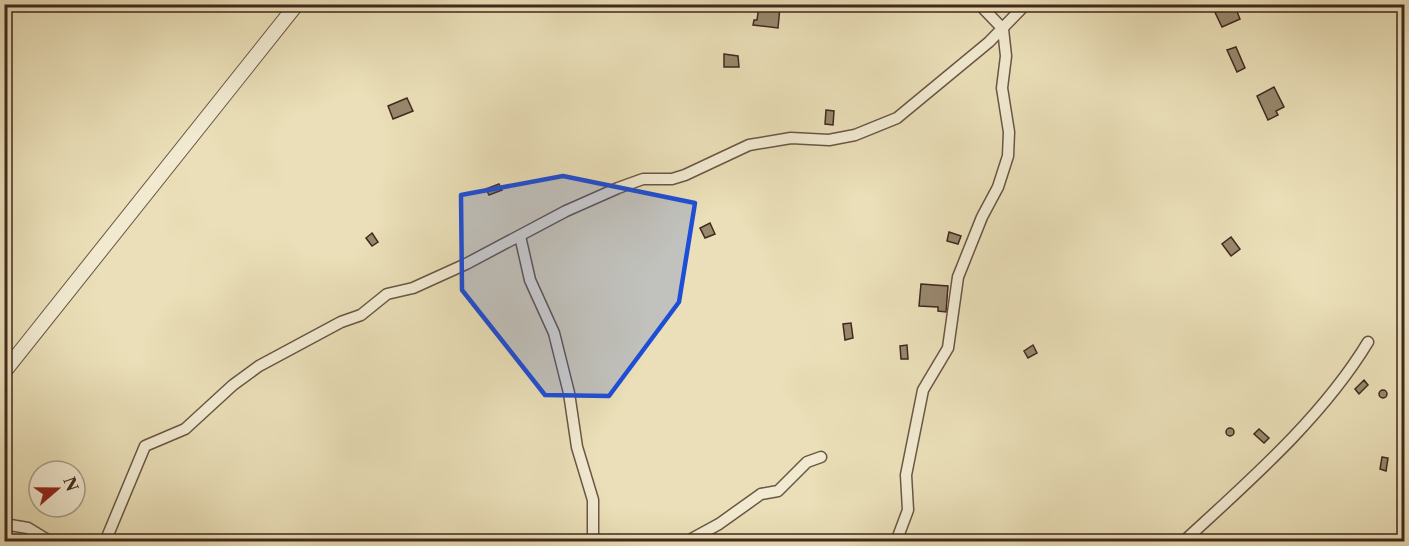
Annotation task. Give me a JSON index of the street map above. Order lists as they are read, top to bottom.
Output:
{
  "north": "right"
}
